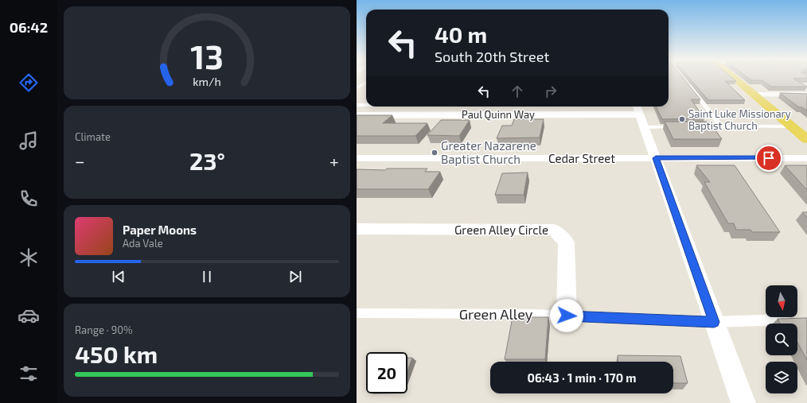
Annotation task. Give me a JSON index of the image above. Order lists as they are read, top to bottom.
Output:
{
  "streets": {
    "street": ["Paul Quinn Way", "Cedar Street", "Green Alley Circle"],
    "lane": ["Green Alley"]
  },
  "crossings": [
    ["Green Alley Circle", "Green Alley"]
  ],
  "places": ["Saint Luke Missionary Baptist Church", "Greater Nazarene Baptist Church"],
  "north": "bottom",
  "page": {
    "tabs": "06:42",
    "turn": ["40 m", "South 20th Street"],
    "tile": [
      "Climate",
      ["Range · 90%", "450 km"]
    ],
    "heat": ["−", "23°", "+"],
    "song": ["Paper Moons", "Ada Vale"],
    "limit": "20",
    "trip": "06:43 · 1 min · 170 m",
    "gauge": ["13", "km/h"]
  }
}
